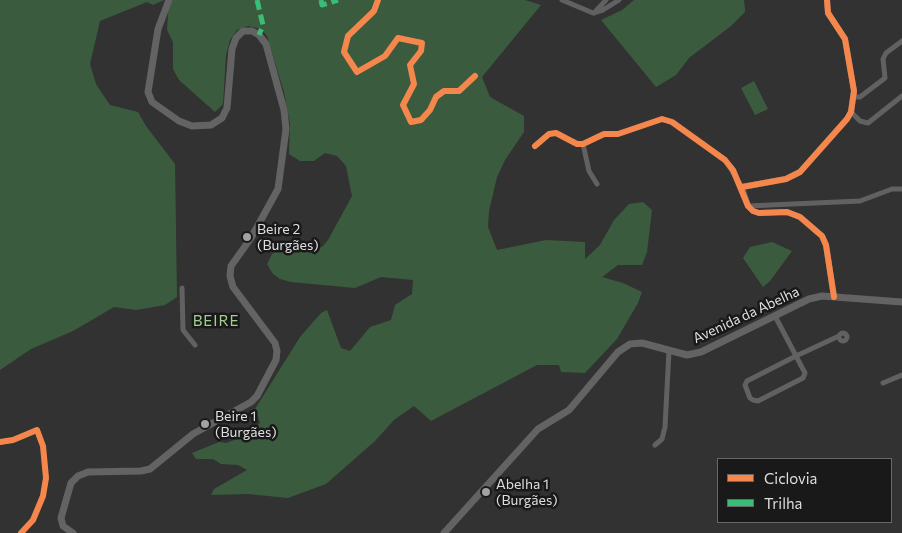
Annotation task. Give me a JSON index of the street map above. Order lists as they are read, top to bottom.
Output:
{
  "streets": {
    "main road": ["Avenida da Abelha"]
  },
  "districts": ["BEIRE"],
  "places": ["Beire 2 (Burgães)", "Beire 1 (Burgães)", "Abelha 1 (Burgães)"],
  "legend": ["Ciclovia", "Trilha"]
}
